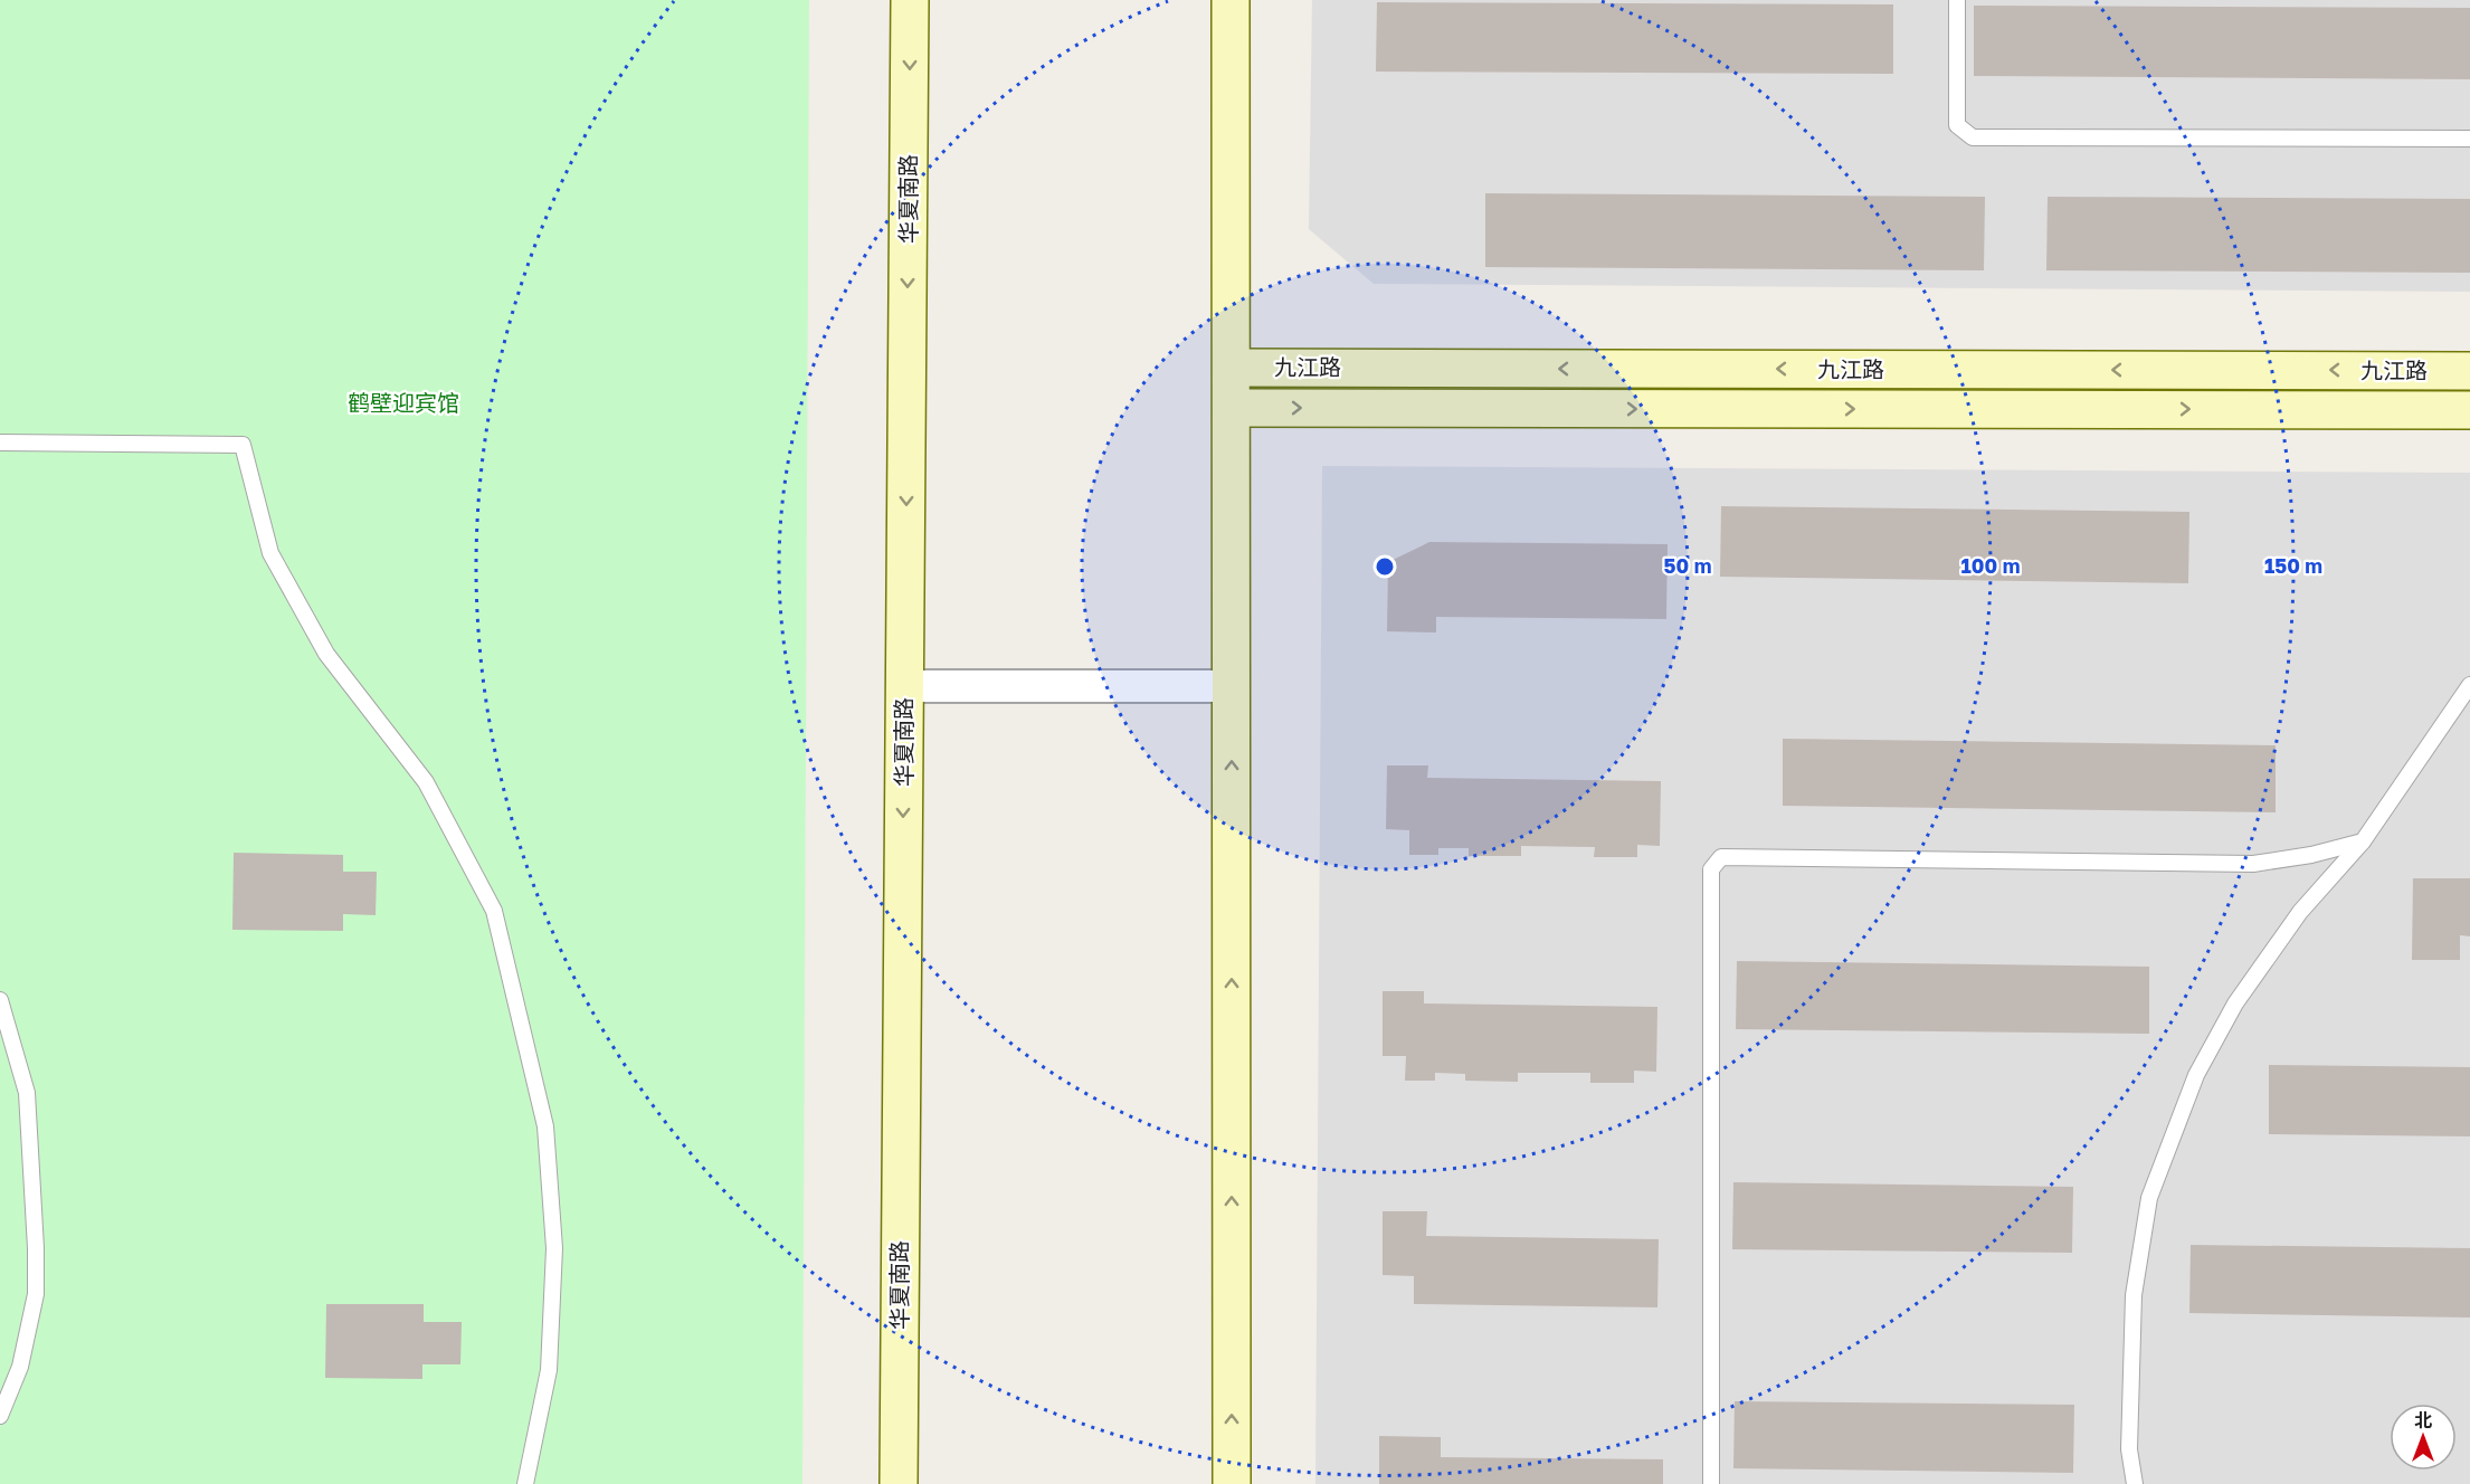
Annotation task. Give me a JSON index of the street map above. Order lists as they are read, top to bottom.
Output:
{
  "streets": {
    "main road": ["华夏南路", "九江路"]
  },
  "parks": ["鹤壁迎宾馆"],
  "north": "top",
  "rings": ["50 m", "100 m", "150 m"]
}
